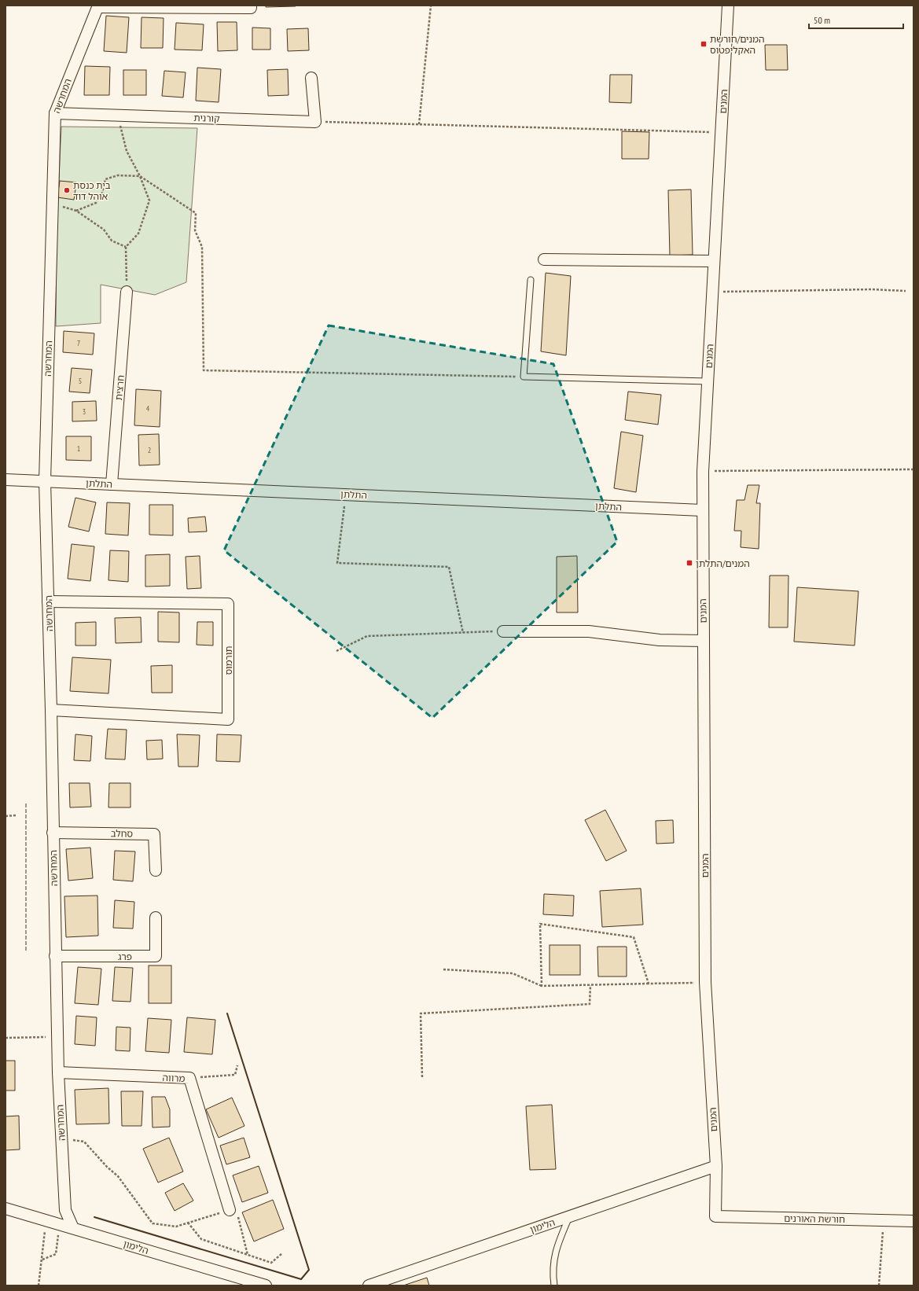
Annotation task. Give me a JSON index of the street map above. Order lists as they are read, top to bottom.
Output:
{
  "streets": {
    "street": [
      "המחרשה",
      "המנים",
      "קורנית",
      "חרצית",
      "התלתן",
      "תורמוס",
      "סחלב",
      "פרג",
      "מרווה",
      "חורשת האורנים",
      "הלימון"
    ]
  },
  "crossings": [
    ["המחרשה", "קורנית"],
    ["המחרשה", "התלתן"],
    ["המחרשה", "תורמוס"],
    ["המחרשה", "סחלב"],
    ["המחרשה", "פרג"],
    ["המחרשה", "מרווה"],
    ["המחרשה", "הלימון"],
    ["המנים", "התלתן"],
    ["המנים", "חורשת האורנים"],
    ["המנים", "הלימון"],
    ["חרצית", "התלתן"]
  ],
  "places": {
    "transit": ["המנים/חורשת האקליפטוס", "המנים/התלתן"],
    "other": ["בית כנסת אוהל דוד"]
  },
  "house_numbers": [
    "7",
    "5",
    "4",
    "3",
    "1",
    "2"
  ],
  "scale_bar": "50 m"
}
